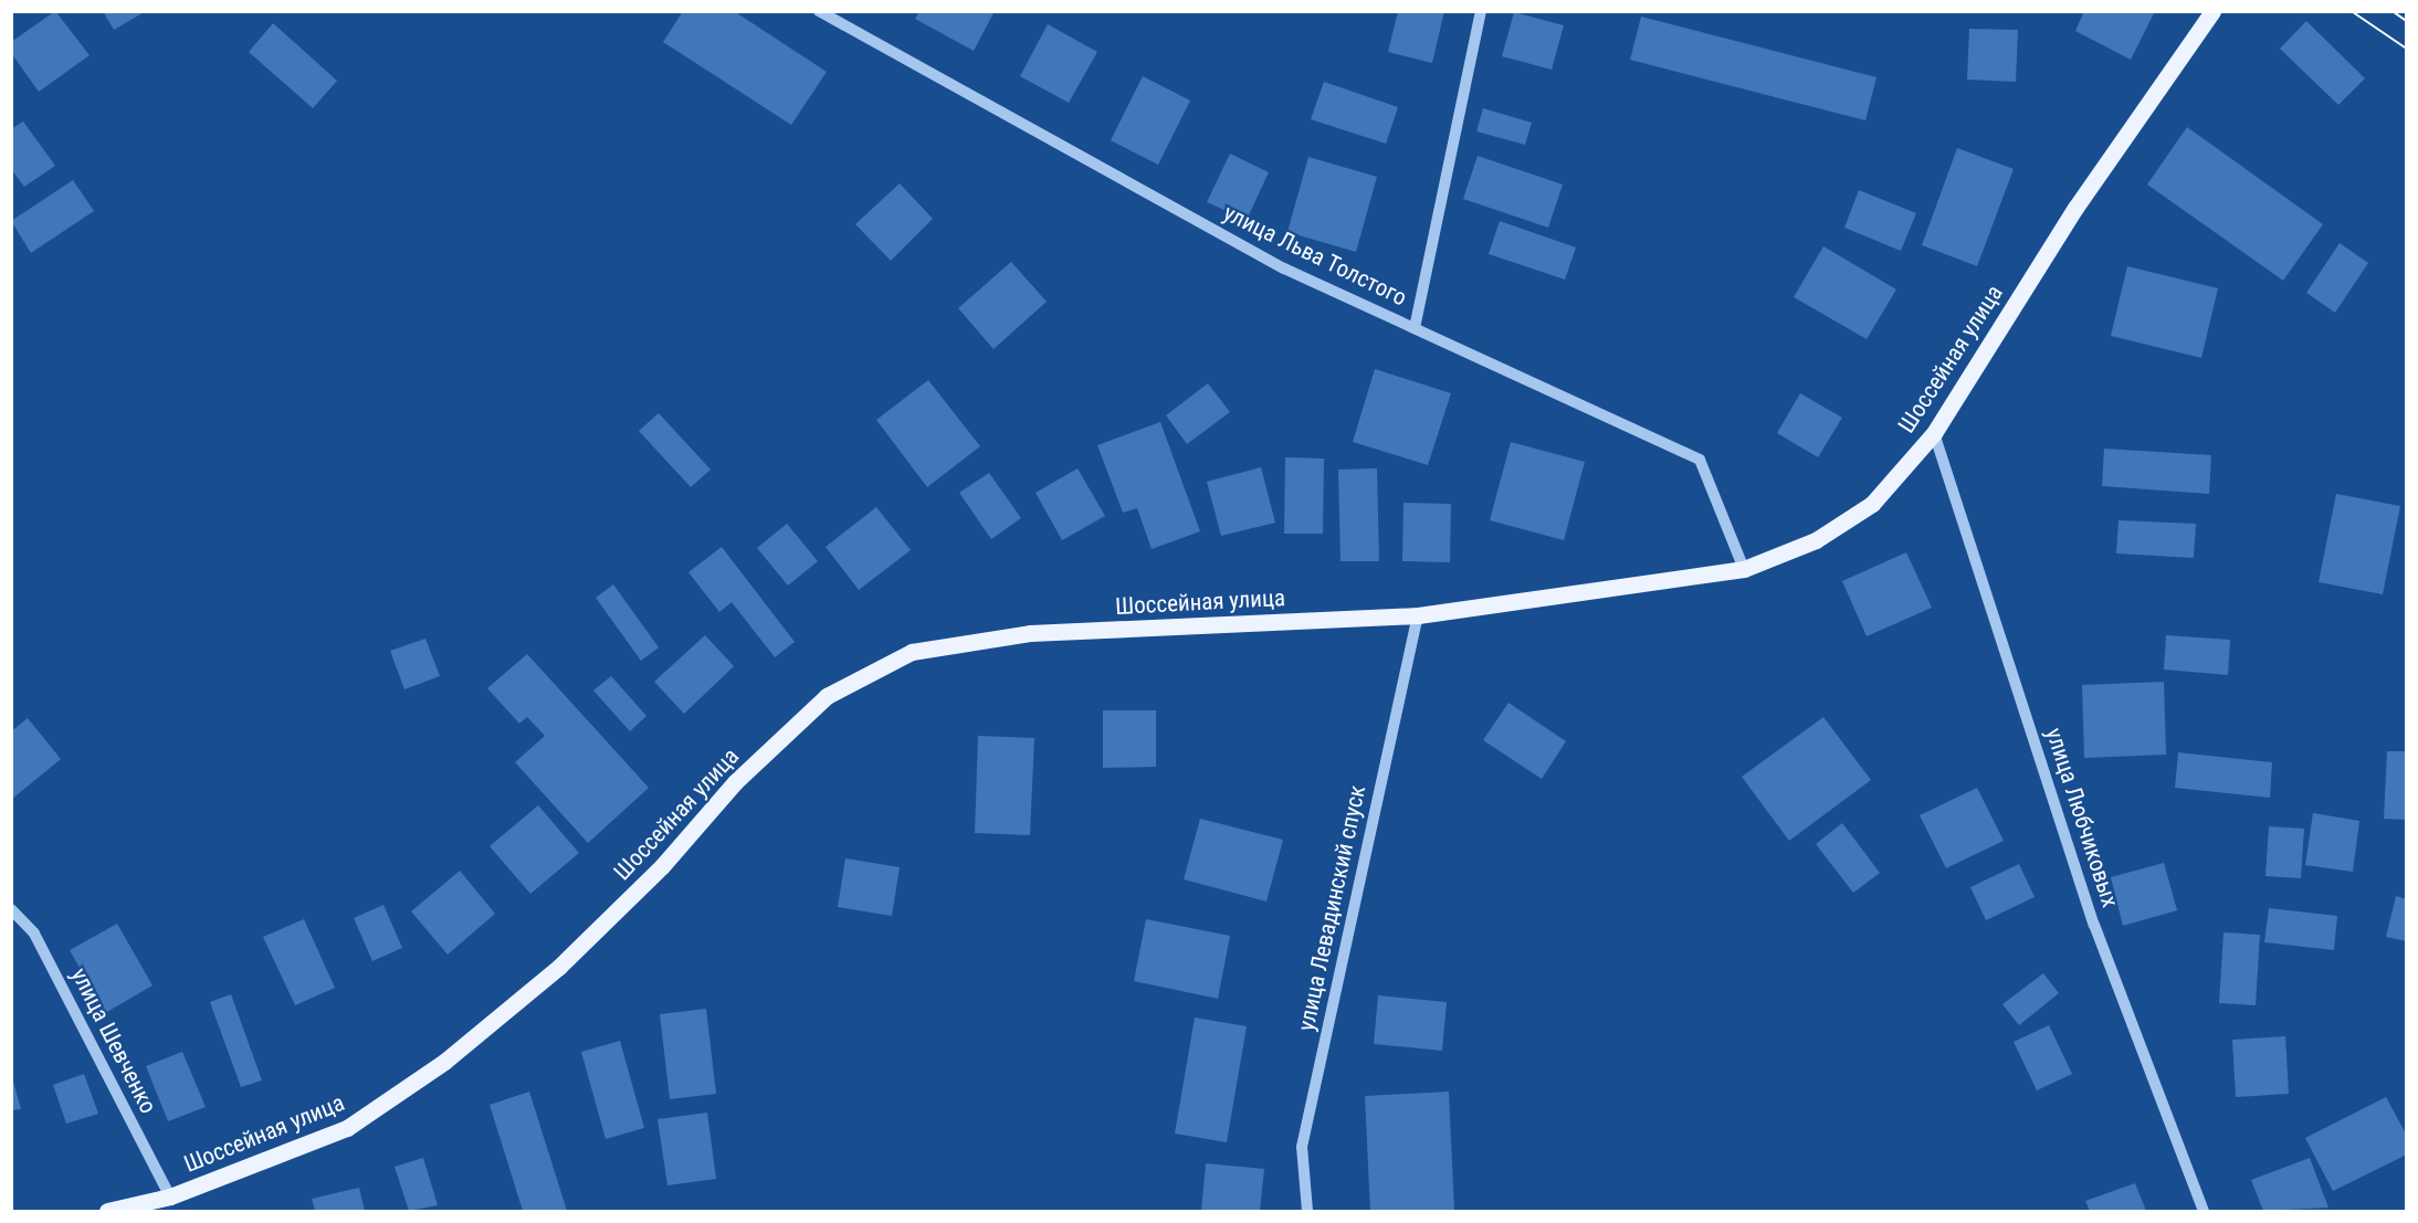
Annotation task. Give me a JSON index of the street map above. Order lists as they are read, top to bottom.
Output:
{
  "streets": {
    "main road": ["Шоссейная улица"],
    "street": [
      "улица Льва Толстого",
      "улица Любчиковых",
      "улица Левадинский спуск",
      "улица Шевченко"
    ]
  },
  "crossings": [
    ["улица Льва Толстого", "Шоссейная улица"],
    ["Шоссейная улица", "улица Любчиковых"],
    ["Шоссейная улица", "улица Левадинский спуск"],
    ["Шоссейная улица", "улица Шевченко"]
  ]
}
